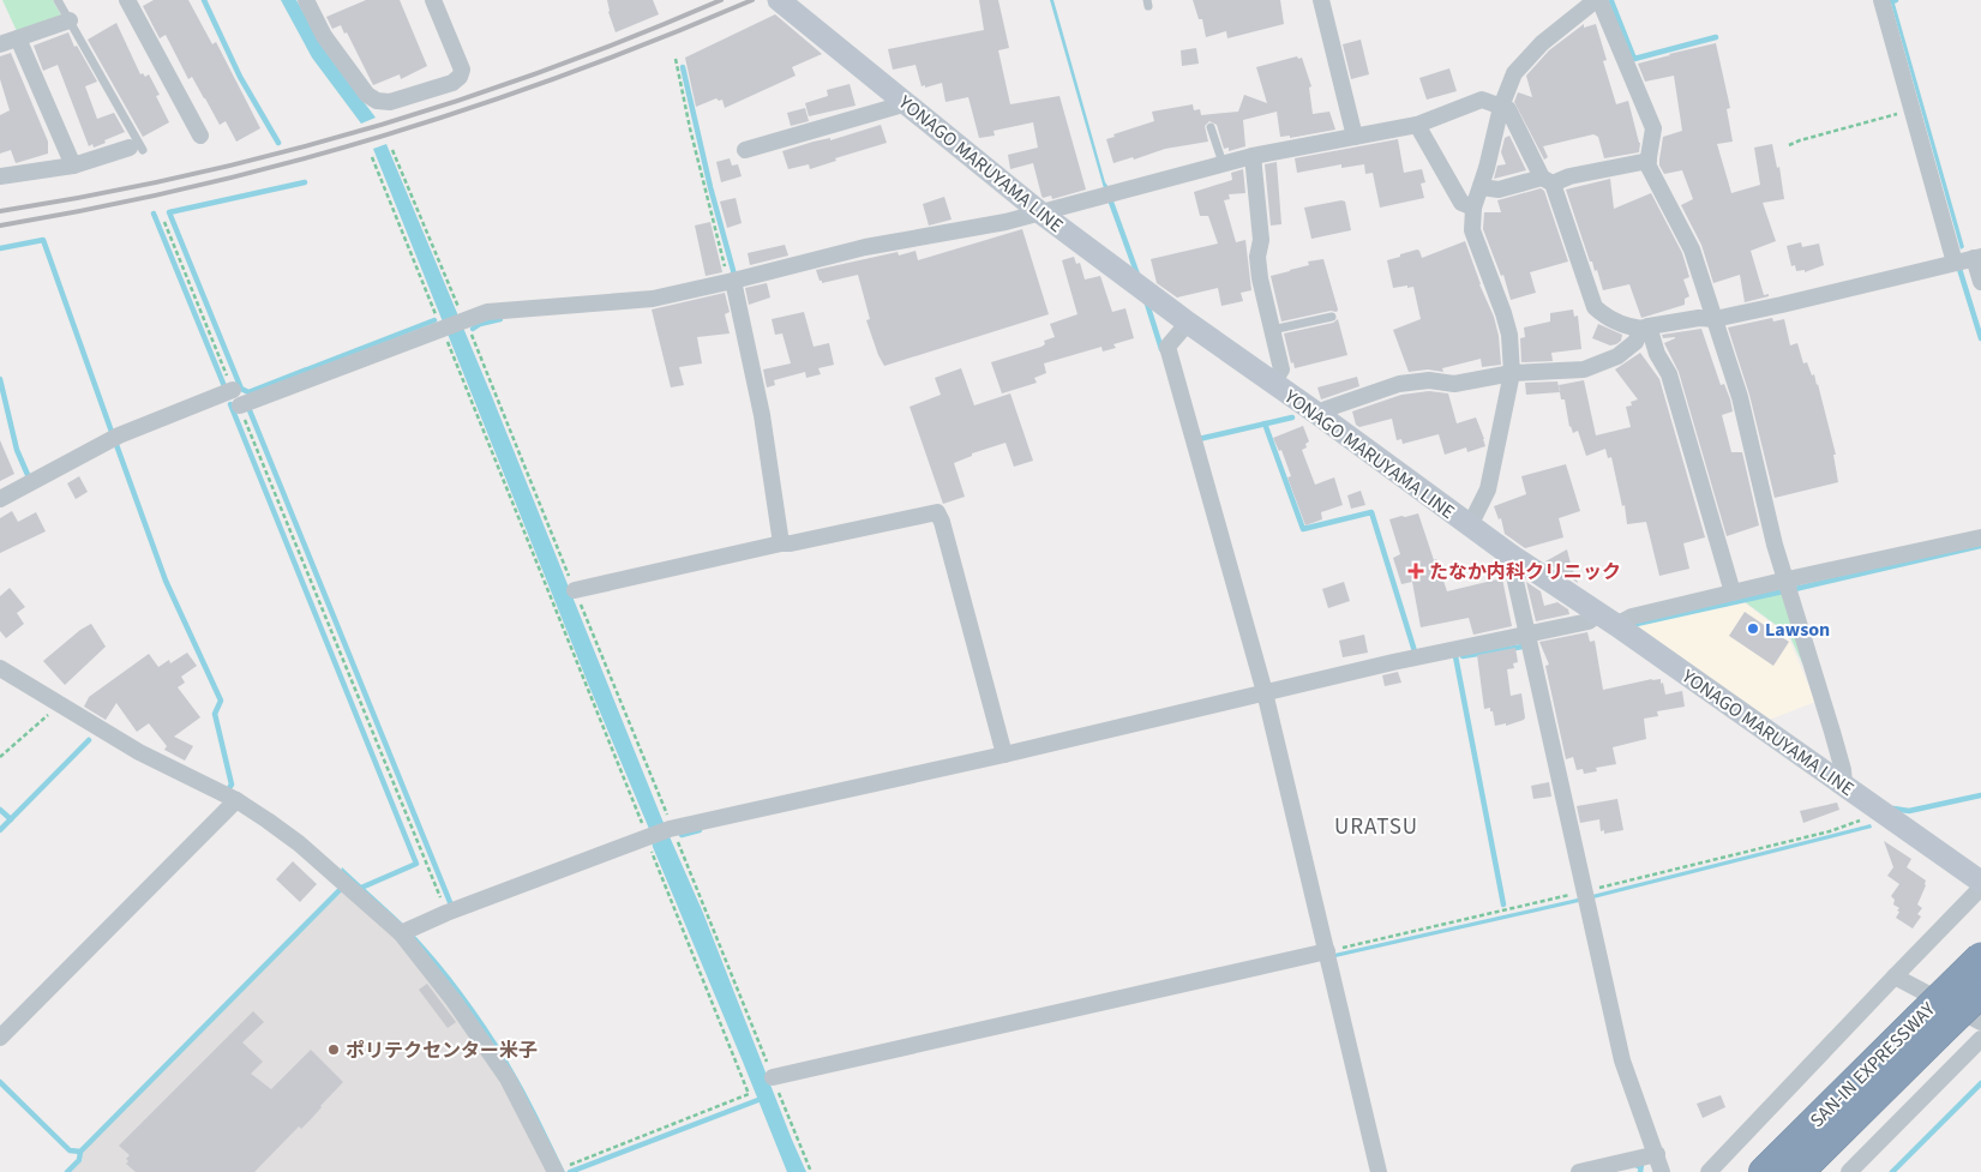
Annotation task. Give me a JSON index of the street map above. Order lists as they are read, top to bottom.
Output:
{
  "streets": {
    "highway": ["SAN-IN EXPRESSWAY"],
    "main road": ["YONAGO MARUYAMA LINE"]
  },
  "districts": ["URATSU"],
  "places": {
    "health": ["たなか内科クリニック"],
    "other": ["Lawson", "ポリテクセンター米子"]
  }
}
